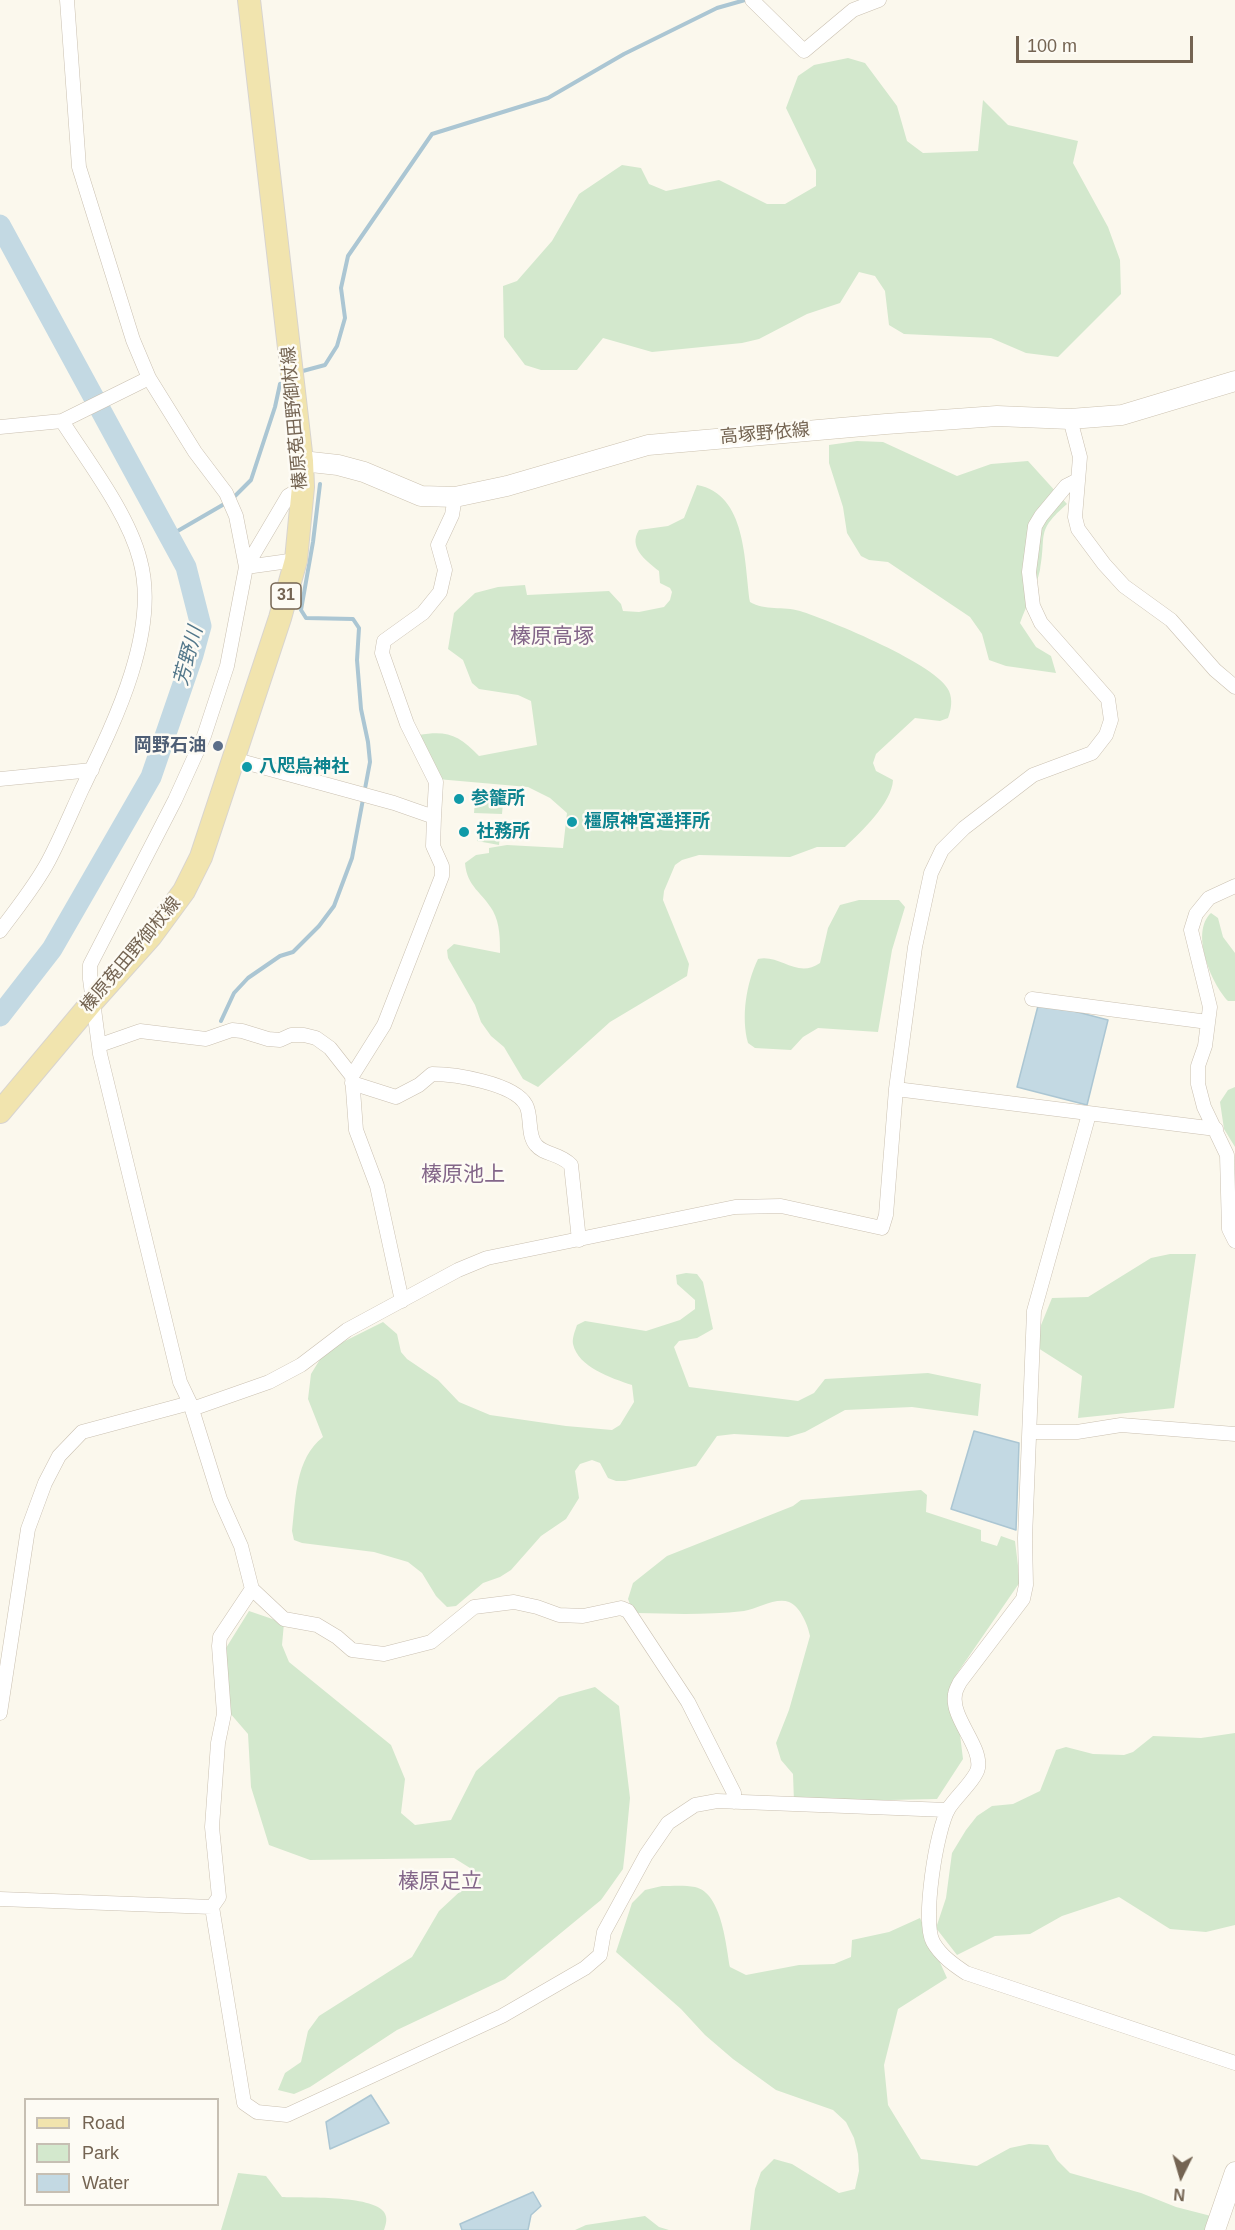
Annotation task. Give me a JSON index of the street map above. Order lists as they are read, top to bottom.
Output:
{
  "streets": {
    "main road": ["榛原菟田野御杖線", "高塚野依線", "31"]
  },
  "crossings": [
    ["榛原菟田野御杖線", "高塚野依線"]
  ],
  "districts": ["榛原高塚", "榛原池上", "榛原足立"],
  "water": ["芳野川"],
  "places": [
    "岡野石油",
    "八咫烏神社",
    "参籠所",
    "橿原神宮遥拝所",
    "社務所"
  ],
  "legend": ["Road", "Park", "Water"],
  "scale_bar": "100 m",
  "north": "bottom"
}
